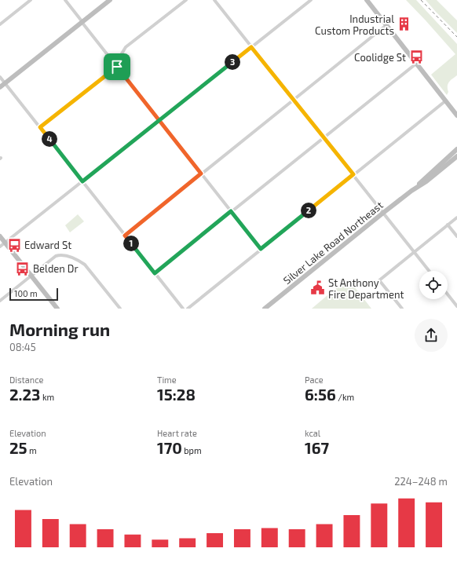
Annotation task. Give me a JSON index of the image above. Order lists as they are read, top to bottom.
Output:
{
  "streets": {
    "street": ["Silver Lake Road Northeast"]
  },
  "places": {
    "building": ["Industrial Custom Products"],
    "bus stop": ["Coolidge St", "Edward St", "Belden Dr"],
    "public building": ["St Anthony Fire Department"]
  },
  "scale_bar": "100 m",
  "page": {
    "pins": [
      "3",
      "4",
      "2",
      "1"
    ],
    "scale": "100 m",
    "heading": ["Morning run", "08:45"],
    "stats": [
      ["Distance", "2.23 km"],
      ["Time", "15:28"],
      ["Pace", "6:56 /km"],
      ["Elevation", "25 m"],
      ["Heart rate", "170 bpm"],
      ["kcal", "167"]
    ],
    "chart": ["Elevation", "224–248 m"]
  }
}
